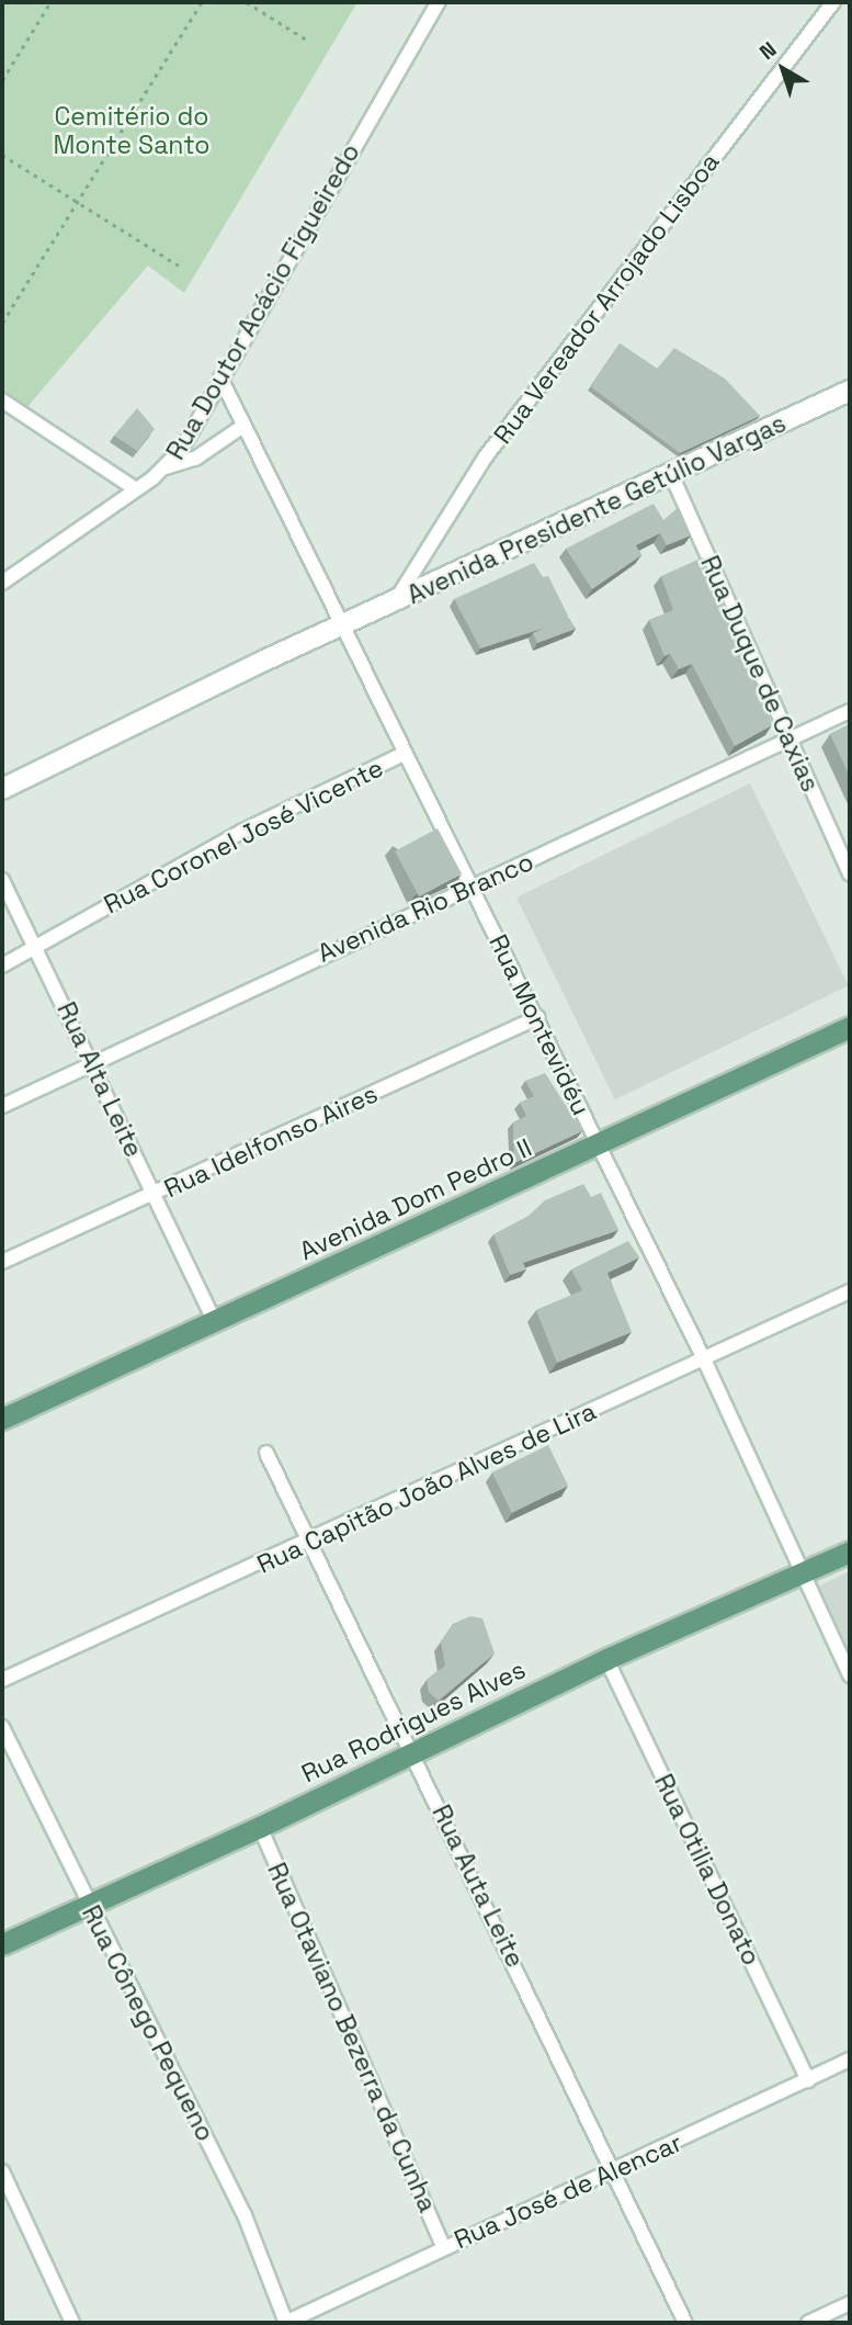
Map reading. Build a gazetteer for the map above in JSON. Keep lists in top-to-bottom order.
{
  "streets": {
    "main road": ["Avenida Presidente Getúlio Vargas", "Avenida Dom Pedro II", "Rua Rodrigues Alves"],
    "street": [
      "Rua Vereador Arrojado Lisboa",
      "Rua Doutor Acácio Figueiredo",
      "Rua Duque de Caxias",
      "Rua Coronel José Vicente",
      "Avenida Rio Branco",
      "Rua Montevidéu",
      "Rua Alta Leite",
      "Rua Idelfonso Aires",
      "Rua Capitão João Alves de Lira",
      "Rua Otilia Donato",
      "Rua Auta Leite",
      "Rua Cônego Pequeno",
      "Rua Otaviano Bezerra da Cunha",
      "Rua José de Alencar"
    ]
  },
  "crossings": [
    ["Rua Vereador Arrojado Lisboa", "Avenida Presidente Getúlio Vargas"],
    ["Rua Doutor Acácio Figueiredo", "Rua Montevidéu"],
    ["Avenida Presidente Getúlio Vargas", "Rua Duque de Caxias"],
    ["Avenida Presidente Getúlio Vargas", "Rua Montevidéu"],
    ["Rua Duque de Caxias", "Avenida Rio Branco"],
    ["Rua Coronel José Vicente", "Rua Montevidéu"],
    ["Rua Coronel José Vicente", "Rua Alta Leite"],
    ["Avenida Rio Branco", "Rua Montevidéu"],
    ["Avenida Rio Branco", "Rua Alta Leite"],
    ["Rua Montevidéu", "Rua Idelfonso Aires"],
    ["Rua Montevidéu", "Avenida Dom Pedro II"],
    ["Rua Montevidéu", "Rua Capitão João Alves de Lira"],
    ["Rua Montevidéu", "Rua Rodrigues Alves"],
    ["Rua Alta Leite", "Rua Idelfonso Aires"],
    ["Rua Alta Leite", "Avenida Dom Pedro II"],
    ["Rua Capitão João Alves de Lira", "Rua Auta Leite"],
    ["Rua Rodrigues Alves", "Rua Otilia Donato"],
    ["Rua Rodrigues Alves", "Rua Auta Leite"],
    ["Rua Rodrigues Alves", "Rua Cônego Pequeno"],
    ["Rua Rodrigues Alves", "Rua Otaviano Bezerra da Cunha"],
    ["Rua Otilia Donato", "Rua José de Alencar"],
    ["Rua Auta Leite", "Rua José de Alencar"],
    ["Rua Cônego Pequeno", "Rua José de Alencar"],
    ["Rua Otaviano Bezerra da Cunha", "Rua José de Alencar"]
  ],
  "parks": ["Cemitério do Monte Santo"],
  "north": "top left"
}
